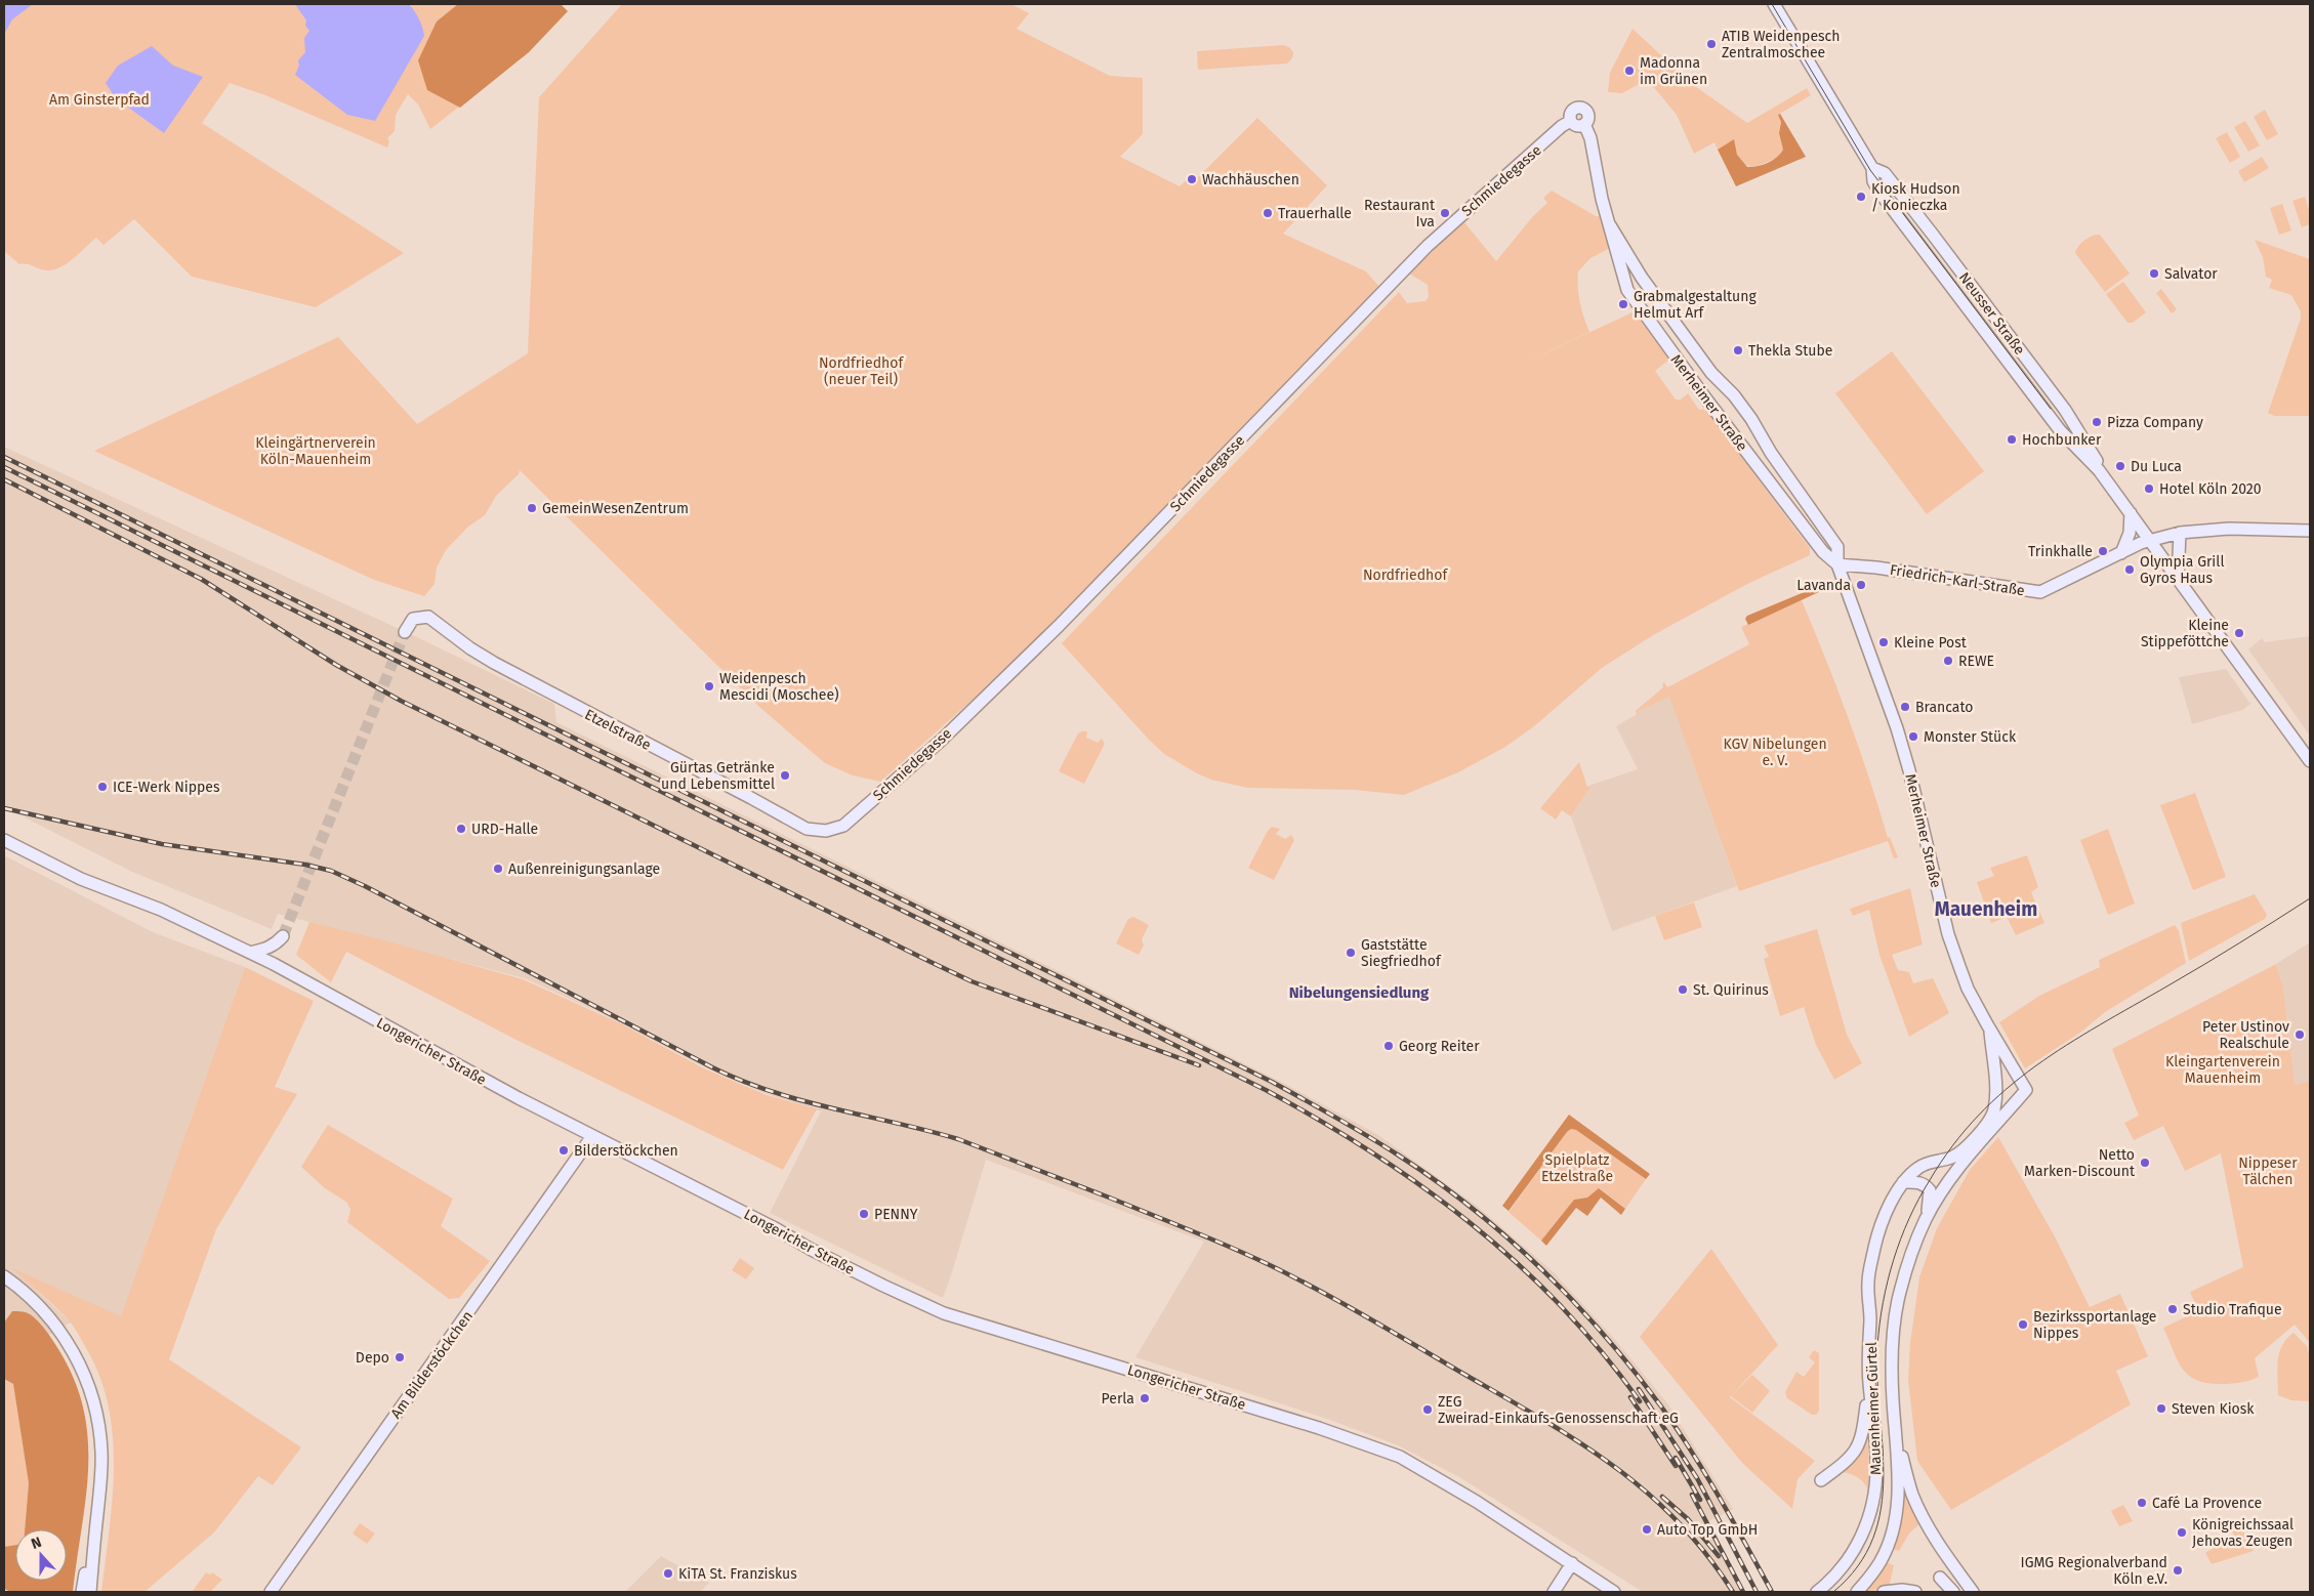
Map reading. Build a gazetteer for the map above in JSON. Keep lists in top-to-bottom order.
{
  "streets": {
    "street": [
      "Schmiedegasse",
      "Neusser Straße",
      "Merheimer Straße",
      "Friedrich-Karl-Straße",
      "Etzelstraße",
      "Longericher Straße",
      "Am Bilderstöckchen",
      "Mauenheimer Gürtel"
    ]
  },
  "crossings": [
    ["Schmiedegasse", "Merheimer Straße"],
    ["Schmiedegasse", "Etzelstraße"],
    ["Neusser Straße", "Friedrich-Karl-Straße"],
    ["Merheimer Straße", "Friedrich-Karl-Straße"],
    ["Merheimer Straße", "Mauenheimer Gürtel"],
    ["Longericher Straße", "Am Bilderstöckchen"]
  ],
  "districts": ["Mauenheim", "Nibelungensiedlung"],
  "parks": [
    "Am Ginsterpfad",
    "Nordfriedhof (neuer Teil)",
    "Kleingärtnerverein Köln-Mauenheim",
    "Nordfriedhof",
    "KGV Nibelungen e. V.",
    "Kleingartenverein Mauenheim",
    "Spielplatz Etzelstraße",
    "Nippeser Tälchen"
  ],
  "places": [
    "ATIB Weidenpesch Zentralmoschee",
    "Madonna im Grünen",
    "Wachhäuschen",
    "Kiosk Hudson / Konieczka",
    "Trauerhalle",
    "Restaurant Iva",
    "Salvator",
    "Grabmalgestaltung Helmut Arf",
    "Thekla Stube",
    "Pizza Company",
    "Hochbunker",
    "Du Luca",
    "Hotel Köln 2020",
    "GemeinWesenZentrum",
    "Trinkhalle",
    "Olympia Grill Gyros Haus",
    "Lavanda",
    "Kleine Stippeföttche",
    "Kleine Post",
    "REWE",
    "Weidenpesch Mescidi (Moschee)",
    "Brancato",
    "Monster Stück",
    "Gürtas Getränke und Lebensmittel",
    "ICE-Werk Nippes",
    "URD-Halle",
    "Außenreinigungsanlage",
    "Gaststätte Siegfriedhof",
    "St. Quirinus",
    "Peter Ustinov Realschule",
    "Georg Reiter",
    "Bilderstöckchen",
    "Netto Marken-Discount",
    "PENNY",
    "Studio Trafique",
    "Bezirkssportanlage Nippes",
    "Depo",
    "Perla",
    "Steven Kiosk",
    "ZEG Zweirad-Einkaufs-Genossenschaft eG",
    "Café La Provence",
    "Auto Top GmbH",
    "Königreichssaal Jehovas Zeugen",
    "IGMG Regionalverband Köln e.V.",
    "KiTA St. Franziskus"
  ],
  "north": "top"
}
